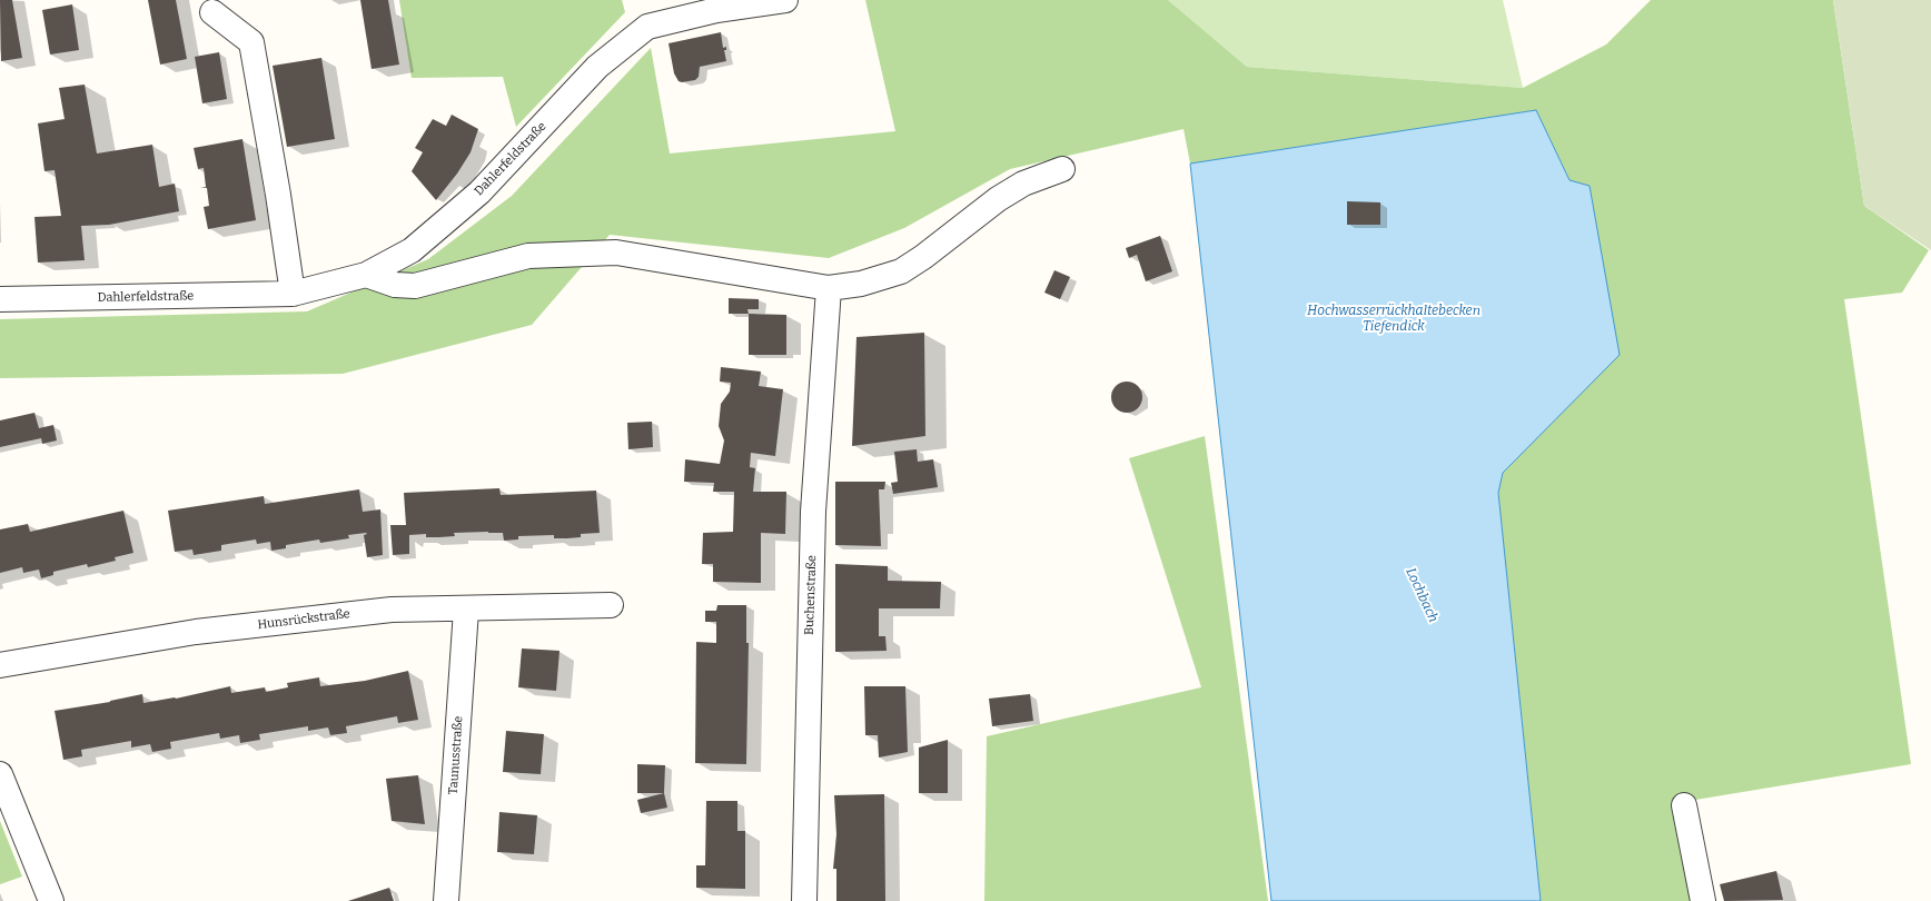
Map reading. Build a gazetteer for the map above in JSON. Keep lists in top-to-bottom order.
{
  "streets": {
    "street": [
      "Dahlerfeldstraße",
      "Buchenstraße",
      "Hunsrückstraße",
      "Taunusstraße"
    ]
  },
  "crossings": [
    ["Hunsrückstraße", "Taunusstraße"]
  ],
  "water": ["Hochwasserrückhaltebecken Tiefendick", "Lochbach"]
}
